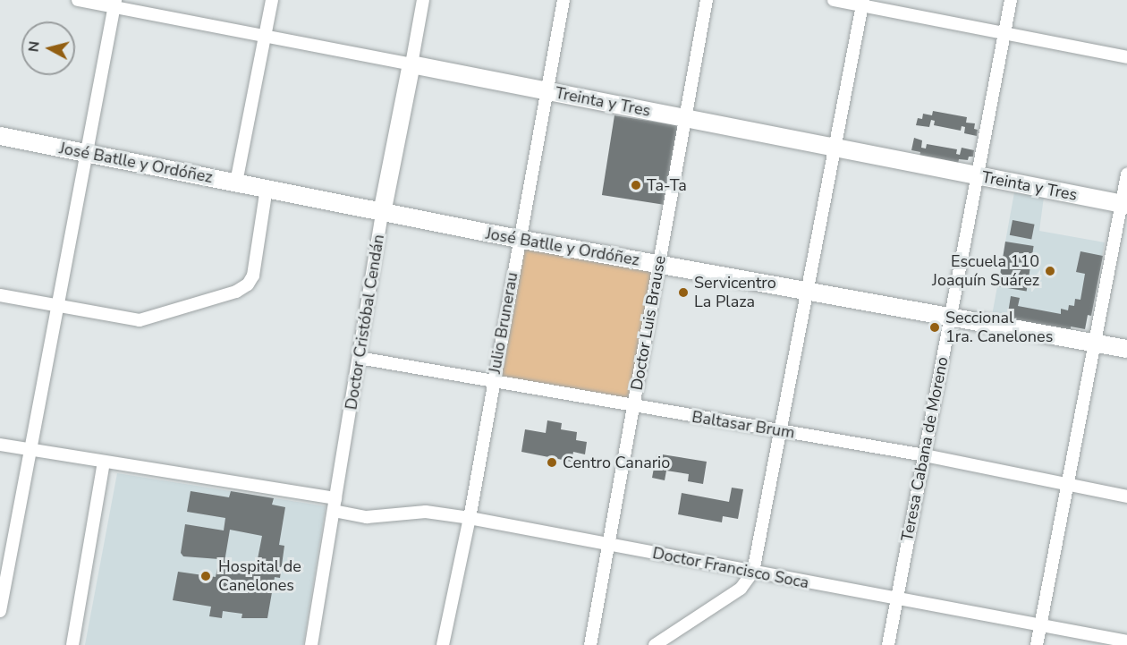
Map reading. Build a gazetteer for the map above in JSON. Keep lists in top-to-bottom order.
{
  "streets": {
    "street": [
      "Treinta y Tres",
      "José Batlle y Ordóñez",
      "Doctor Cristóbal Cendán",
      "Julio Brunerau",
      "Doctor Luis Brause",
      "Baltasar Brum",
      "Teresa Cabana de Moreno",
      "Doctor Francisco Soca"
    ]
  },
  "crossings": [
    ["Treinta y Tres", "Doctor Cristóbal Cendán"],
    ["Treinta y Tres", "Julio Brunerau"],
    ["Treinta y Tres", "Doctor Luis Brause"],
    ["Treinta y Tres", "Teresa Cabana de Moreno"],
    ["José Batlle y Ordóñez", "Doctor Cristóbal Cendán"],
    ["José Batlle y Ordóñez", "Julio Brunerau"],
    ["José Batlle y Ordóñez", "Doctor Luis Brause"],
    ["José Batlle y Ordóñez", "Teresa Cabana de Moreno"],
    ["Doctor Cristóbal Cendán", "Baltasar Brum"],
    ["Doctor Cristóbal Cendán", "Doctor Francisco Soca"],
    ["Julio Brunerau", "Baltasar Brum"],
    ["Julio Brunerau", "Doctor Francisco Soca"],
    ["Doctor Luis Brause", "Baltasar Brum"],
    ["Doctor Luis Brause", "Doctor Francisco Soca"],
    ["Baltasar Brum", "Teresa Cabana de Moreno"],
    ["Teresa Cabana de Moreno", "Doctor Francisco Soca"]
  ],
  "places": [
    "Ta-Ta",
    "Escuela 110 Joaquín Suárez",
    "Servicentro La Plaza",
    "Seccional 1ra. Canelones",
    "Centro Canario",
    "Hospital de Canelones"
  ],
  "north": "left"
}
